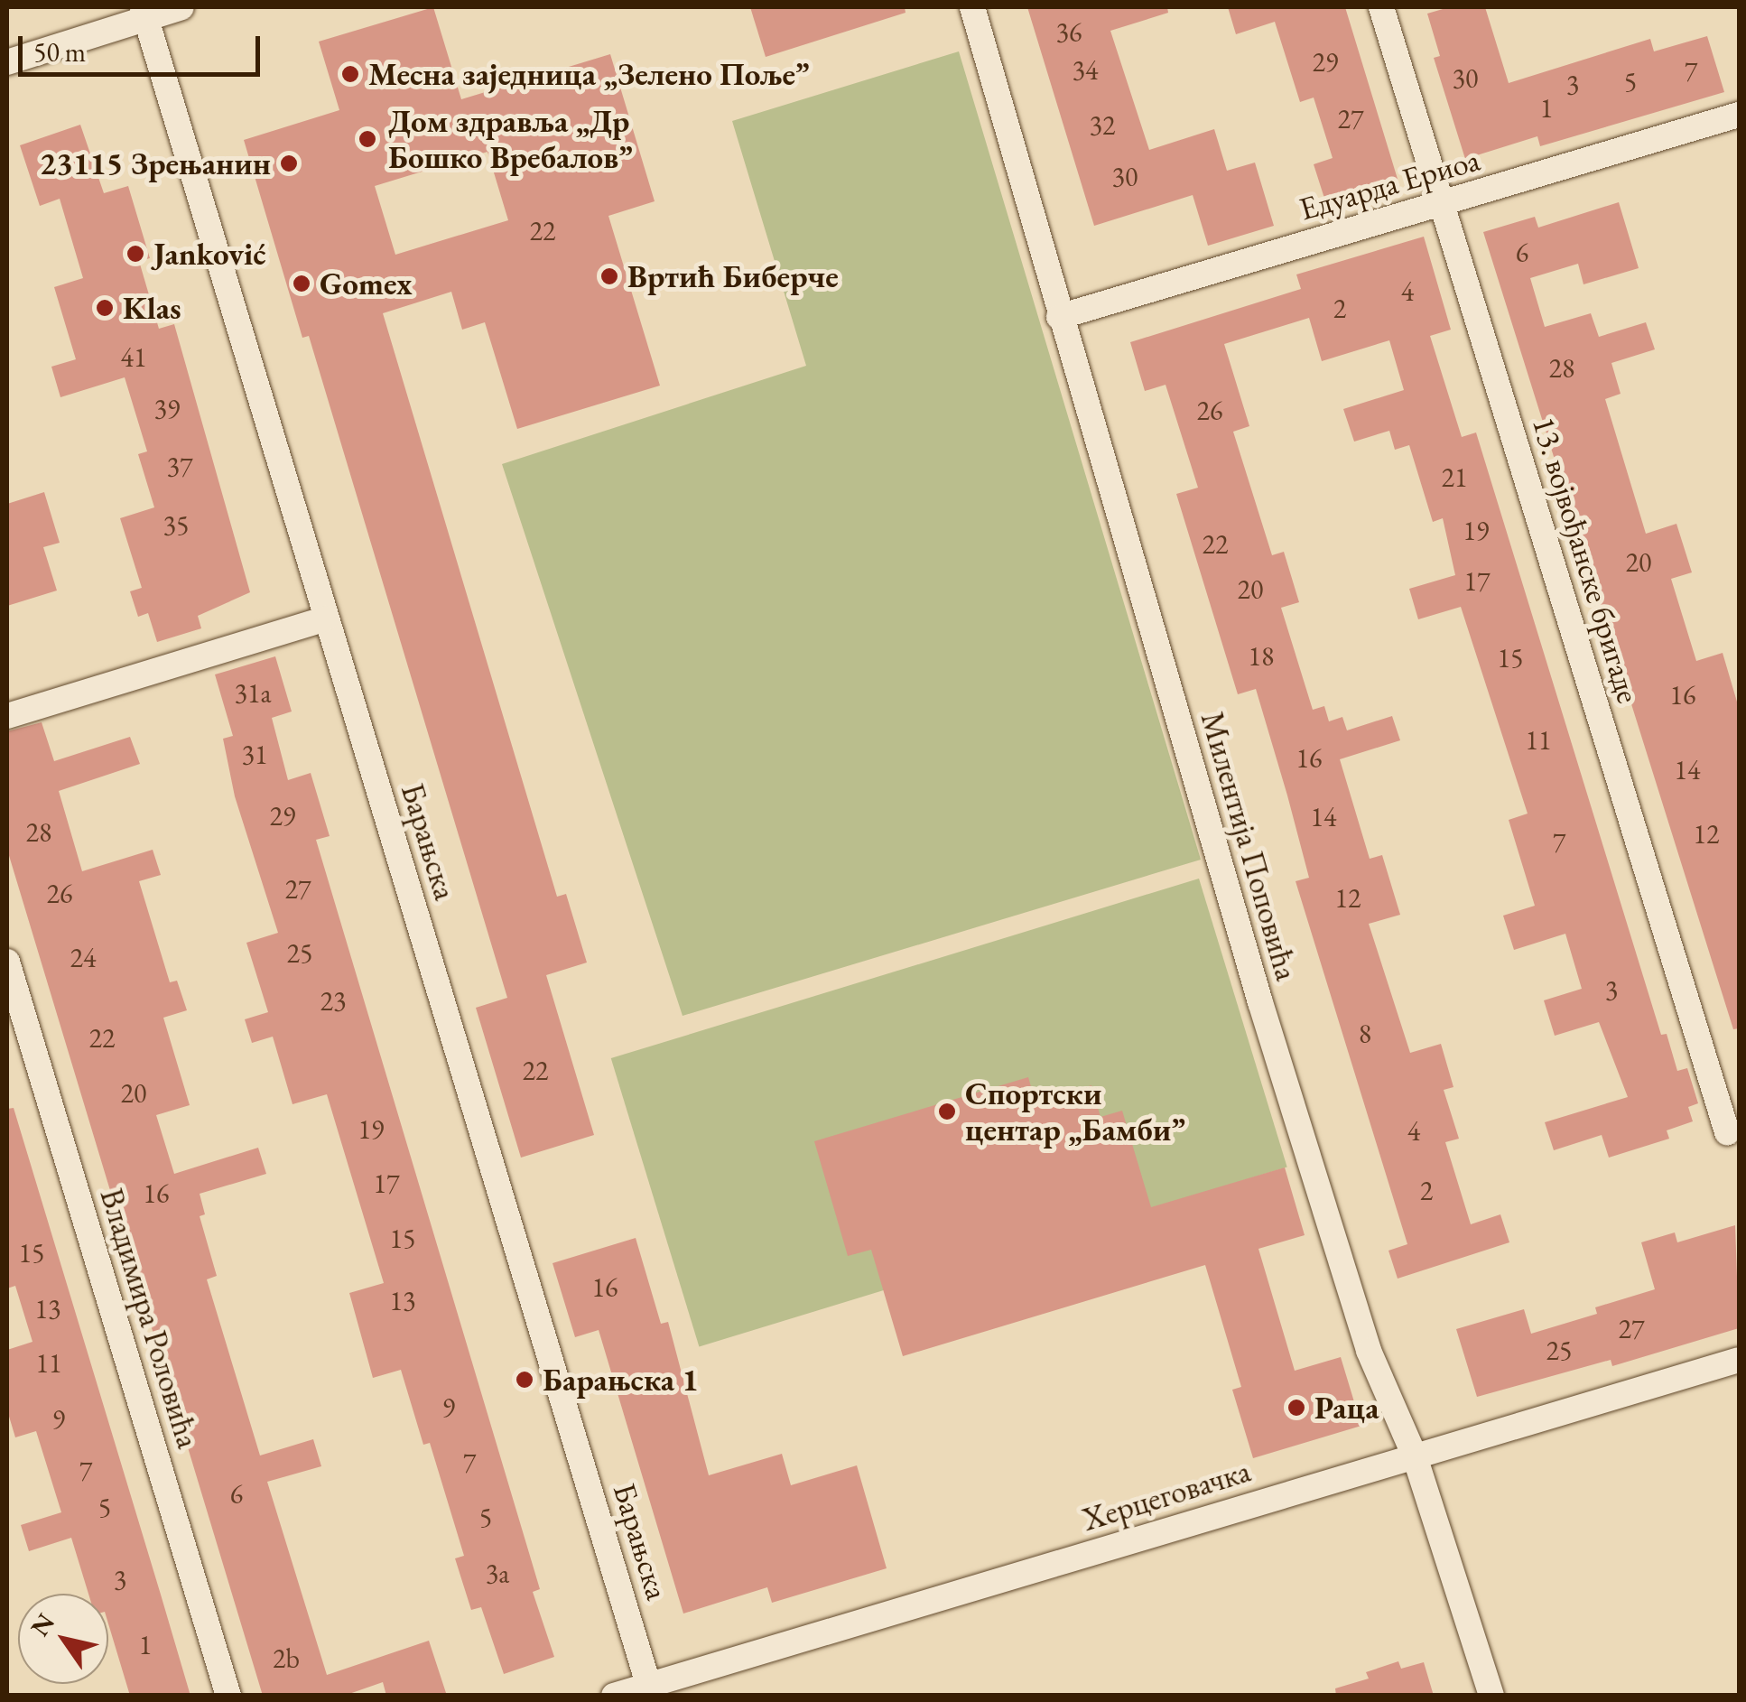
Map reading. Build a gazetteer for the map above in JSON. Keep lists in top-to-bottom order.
{
  "streets": {
    "street": [
      "Едуарда Ериоа",
      "13. војвођанске бригаде",
      "Барањска",
      "Милентија Поповића",
      "Владимира Роловића",
      "Херцеговачка"
    ]
  },
  "crossings": [
    ["Едуарда Ериоа", "13. војвођанске бригаде"],
    ["Едуарда Ериоа", "Милентија Поповића"],
    ["Барањска", "Херцеговачка"],
    ["Милентија Поповића", "Херцеговачка"]
  ],
  "places": [
    "Месна заједница „Зелено Поље”",
    "Дом здравља „Др Бошко Вребалов”",
    "23115 Зрењанин",
    "Janković",
    "Вртић Биберче",
    "Gomex",
    "Klas",
    "Спортски центар „Бамби”",
    "Барањска 1",
    "Раца"
  ],
  "house_numbers": [
    "36",
    "29",
    "34",
    "7",
    "30",
    "5",
    "3",
    "1",
    "27",
    "32",
    "30",
    "22",
    "6",
    "4",
    "2",
    "41",
    "28",
    "39",
    "26",
    "37",
    "21",
    "35",
    "19",
    "22",
    "20",
    "17",
    "20",
    "18",
    "15",
    "31a",
    "16",
    "11",
    "31",
    "16",
    "14",
    "29",
    "14",
    "28",
    "12",
    "7",
    "27",
    "26",
    "12",
    "25",
    "24",
    "3",
    "23",
    "8",
    "22",
    "22",
    "20",
    "19",
    "4",
    "17",
    "2",
    "16",
    "15",
    "15",
    "16",
    "13",
    "13",
    "27",
    "25",
    "11",
    "9",
    "9",
    "7",
    "7",
    "6",
    "5",
    "5",
    "3a",
    "3",
    "1",
    "2b"
  ],
  "scale_bar": "50 m",
  "north": "top left"
}
